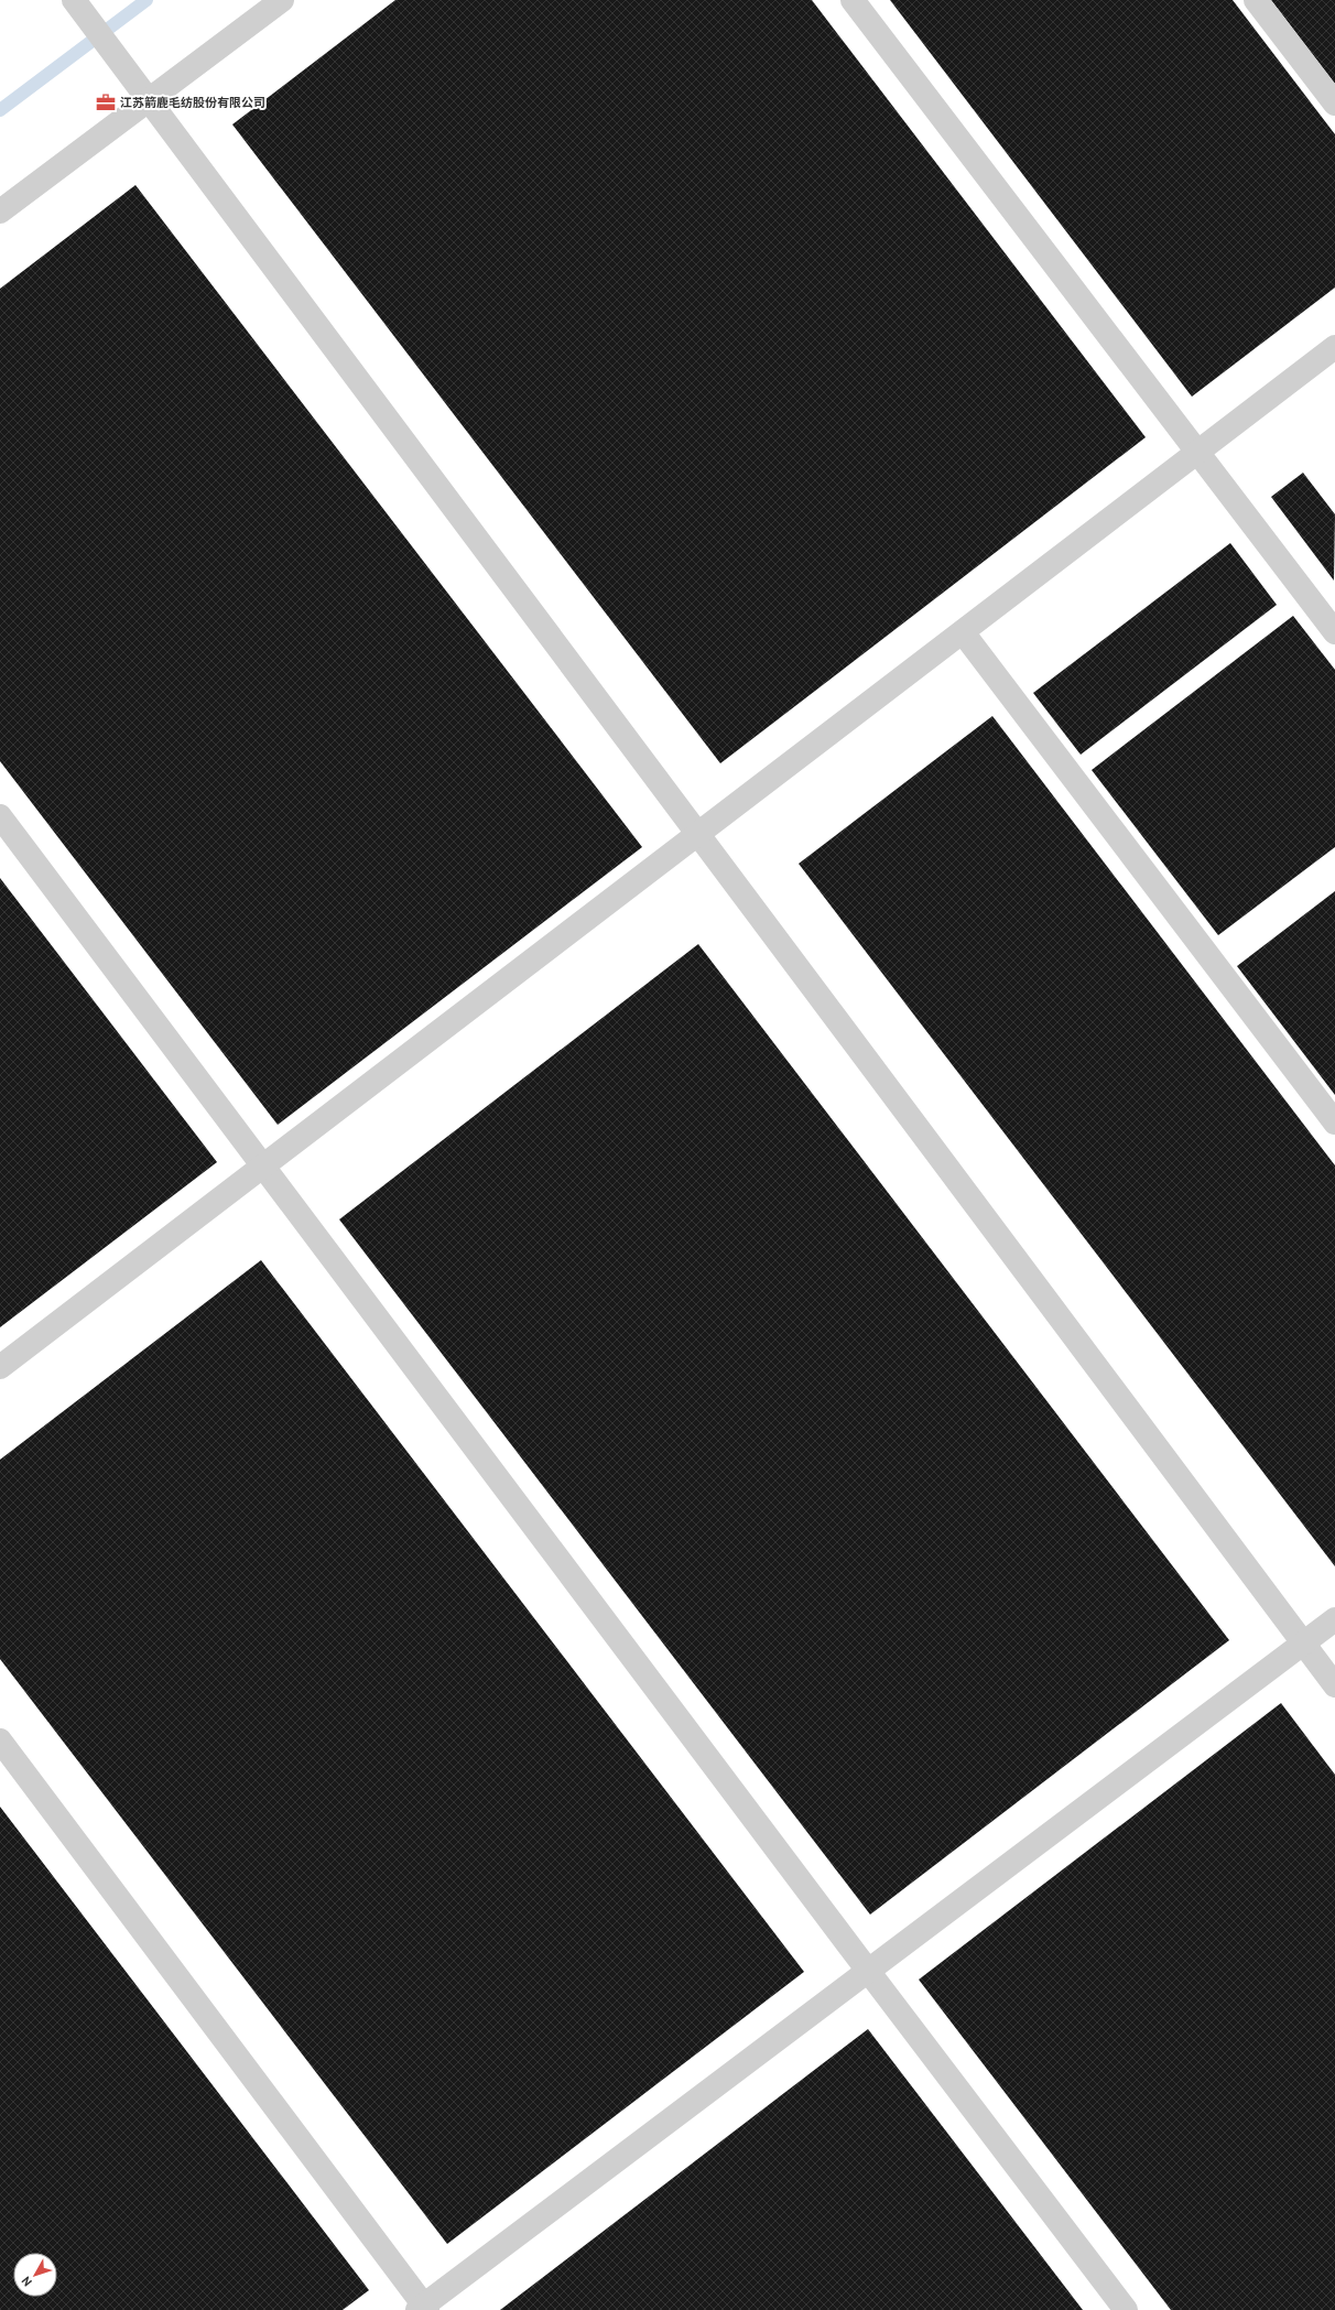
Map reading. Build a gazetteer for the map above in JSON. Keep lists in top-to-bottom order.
{
  "places": {
    "office": ["江苏箭鹿毛纺股份有限公司"]
  },
  "north": "bottom left"
}
